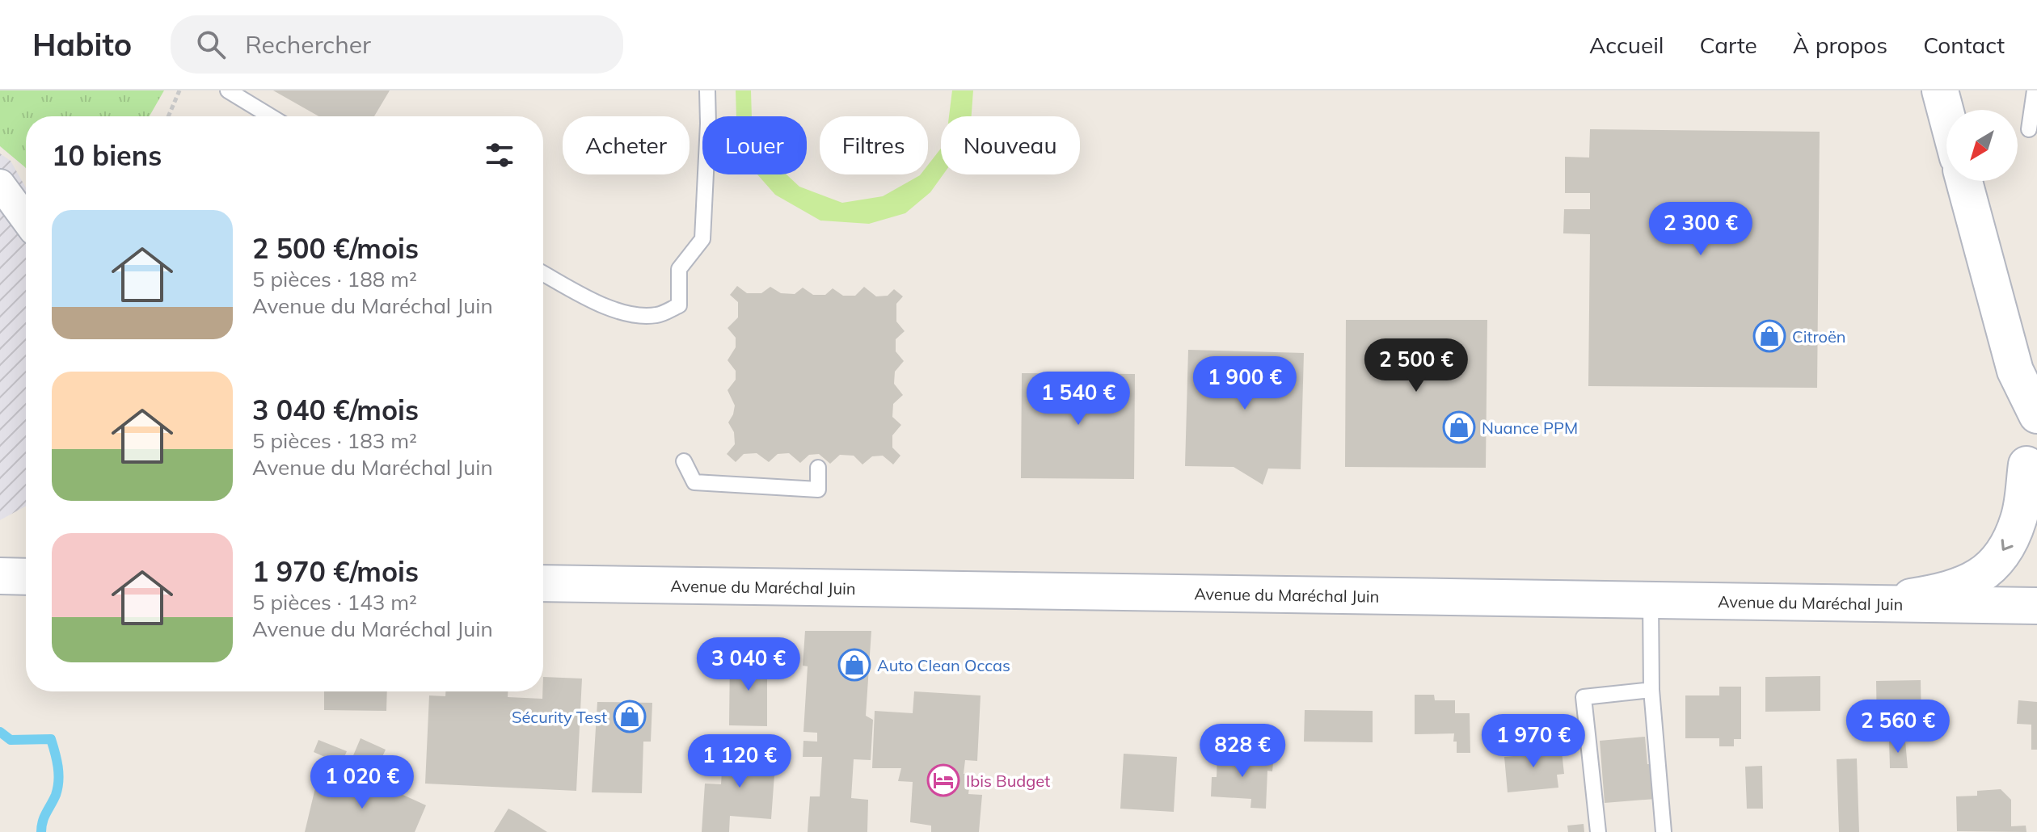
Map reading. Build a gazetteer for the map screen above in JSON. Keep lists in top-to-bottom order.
{
  "streets": {
    "main road": ["Avenue du Maréchal Juin"]
  },
  "places": {
    "shop": [
      "Citroën",
      "Nuance PPM",
      "Auto Clean Occas",
      "Sécurity Test"
    ],
    "hotel": ["Ibis Budget"]
  },
  "north": "bottom left",
  "page": {
    "header": "Habito",
    "search": "Rechercher",
    "nav": [
      "Accueil",
      "Carte",
      "À propos",
      "Contact"
    ],
    "chip": [
      "Acheter",
      "Louer",
      "Filtres",
      "Nouveau"
    ],
    "heading": "10 biens",
    "list": [
      {
        "name": "2 500 €/mois",
        "note": "5 pièces · 188 m² · Avenue du Maréchal Juin"
      },
      {
        "name": "3 040 €/mois",
        "note": "5 pièces · 183 m² · Avenue du Maréchal Juin"
      },
      {
        "name": "1 970 €/mois",
        "note": "5 pièces · 143 m² · Avenue du Maréchal Juin"
      }
    ],
    "price": [
      "2 300 €",
      "2 500 €",
      "1 900 €",
      "1 540 €",
      "3 040 €",
      "2 560 €",
      "1 970 €",
      "828 €",
      "1 120 €",
      "1 020 €"
    ]
  }
}
